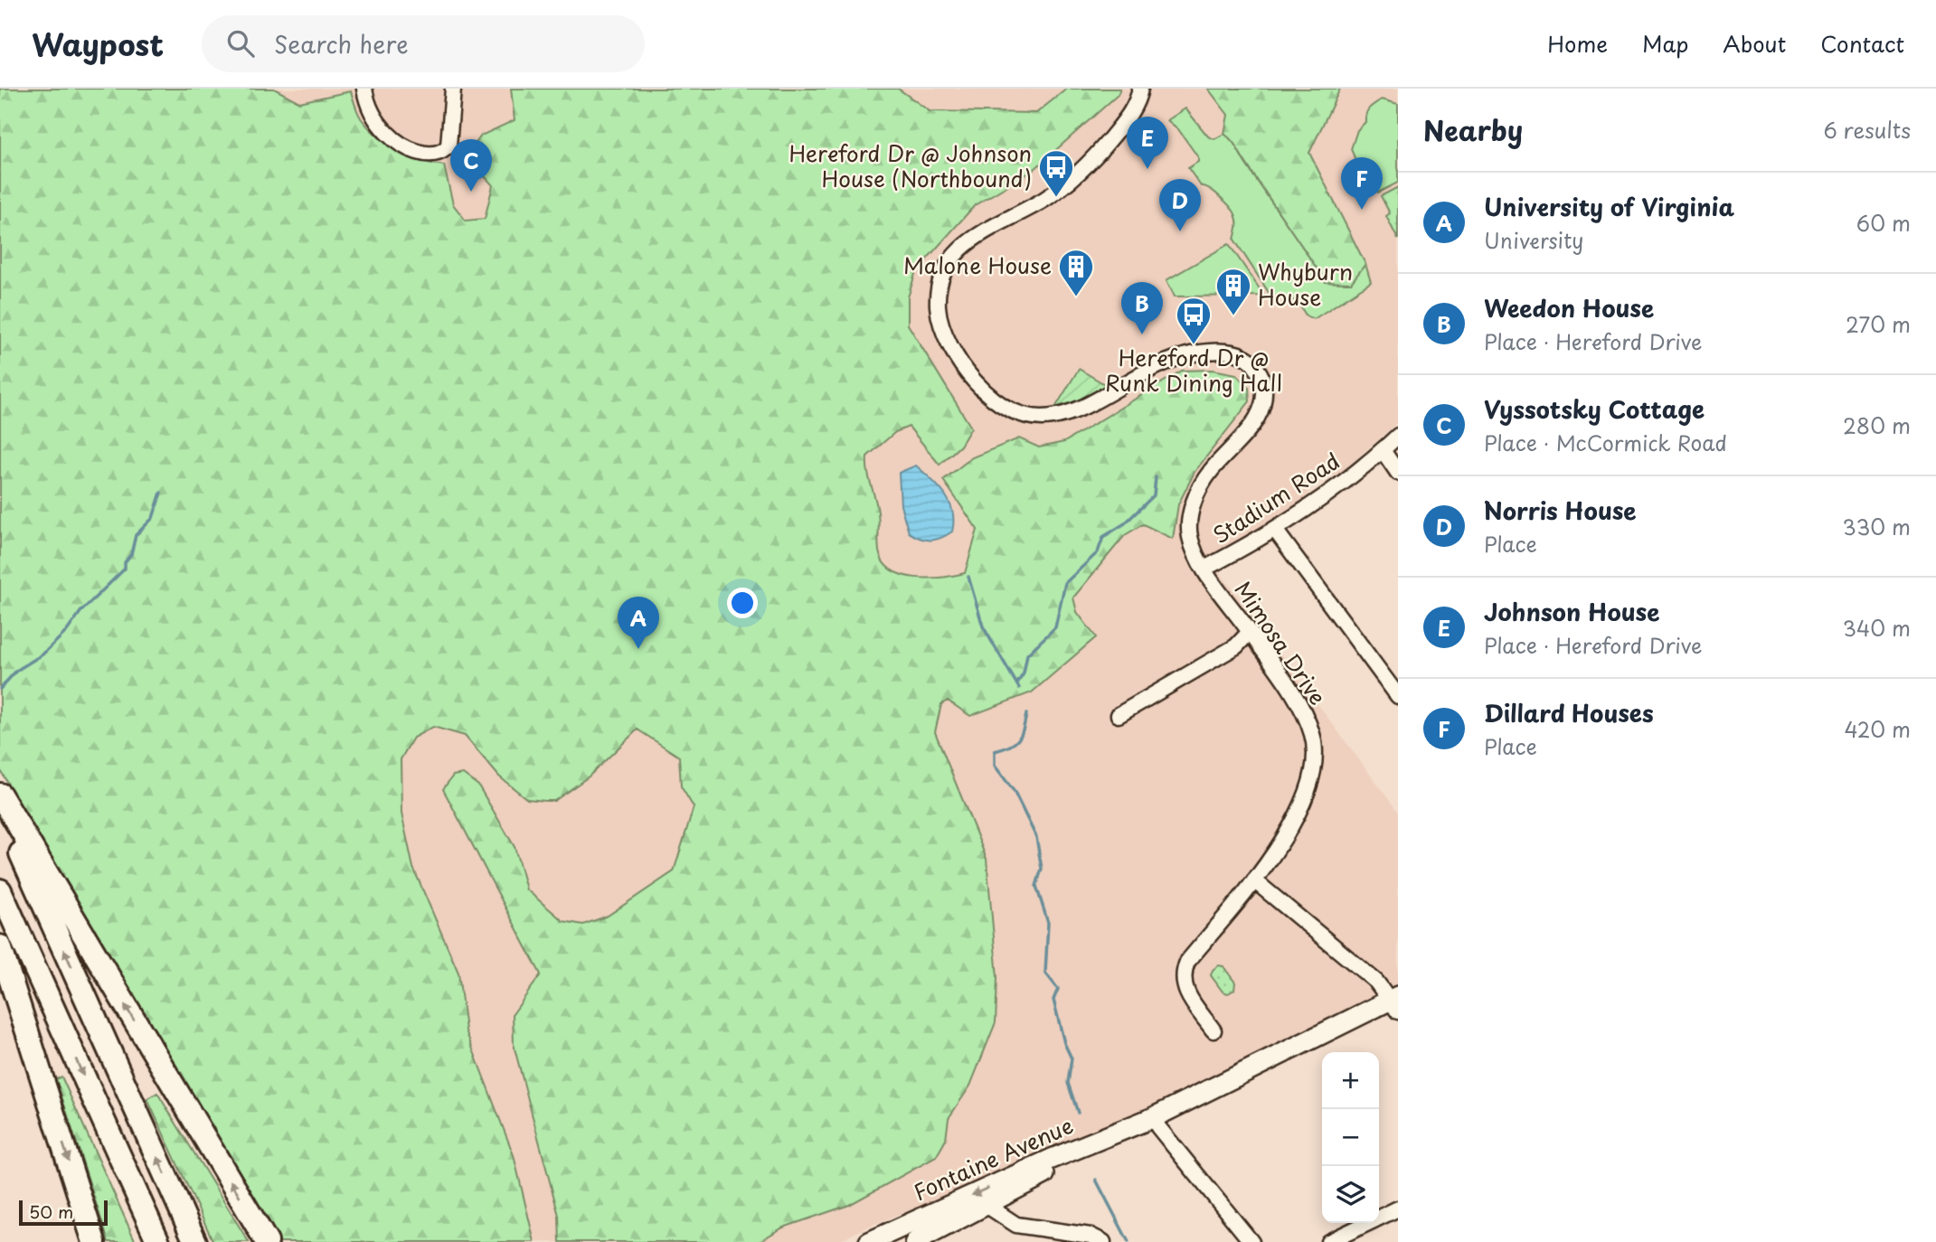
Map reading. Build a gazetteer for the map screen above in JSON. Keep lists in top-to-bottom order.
{
  "streets": {
    "main road": ["Fontaine Avenue"],
    "street": ["Stadium Road", "Mimosa Drive"]
  },
  "crossings": [
    ["Stadium Road", "Mimosa Drive"]
  ],
  "places": {
    "bus stop": ["Hereford Dr @ Johnson House (Northbound)", "Hereford Dr @ Runk Dining Hall"],
    "building": ["Malone House", "Whyburn House"]
  },
  "scale_bar": "50 m",
  "page": {
    "header": "Waypost",
    "search": "Search here",
    "nav": [
      "Home",
      "Map",
      "About",
      "Contact"
    ],
    "heading": ["Nearby", "6 results"],
    "pins": [
      "E",
      "C",
      "F",
      "D",
      "B",
      "A"
    ],
    "list": [
      {
        "mark": "A",
        "name": "University of Virginia",
        "note": "University",
        "value": "60 m"
      },
      {
        "mark": "B",
        "name": "Weedon House",
        "note": "Place · Hereford Drive",
        "value": "270 m"
      },
      {
        "mark": "C",
        "name": "Vyssotsky Cottage",
        "note": "Place · McCormick Road",
        "value": "280 m"
      },
      {
        "mark": "D",
        "name": "Norris House",
        "note": "Place",
        "value": "330 m"
      },
      {
        "mark": "E",
        "name": "Johnson House",
        "note": "Place · Hereford Drive",
        "value": "340 m"
      },
      {
        "mark": "F",
        "name": "Dillard Houses",
        "note": "Place",
        "value": "420 m"
      }
    ],
    "map_buttons": ["+", "−"],
    "scale": "50 m"
  }
}
